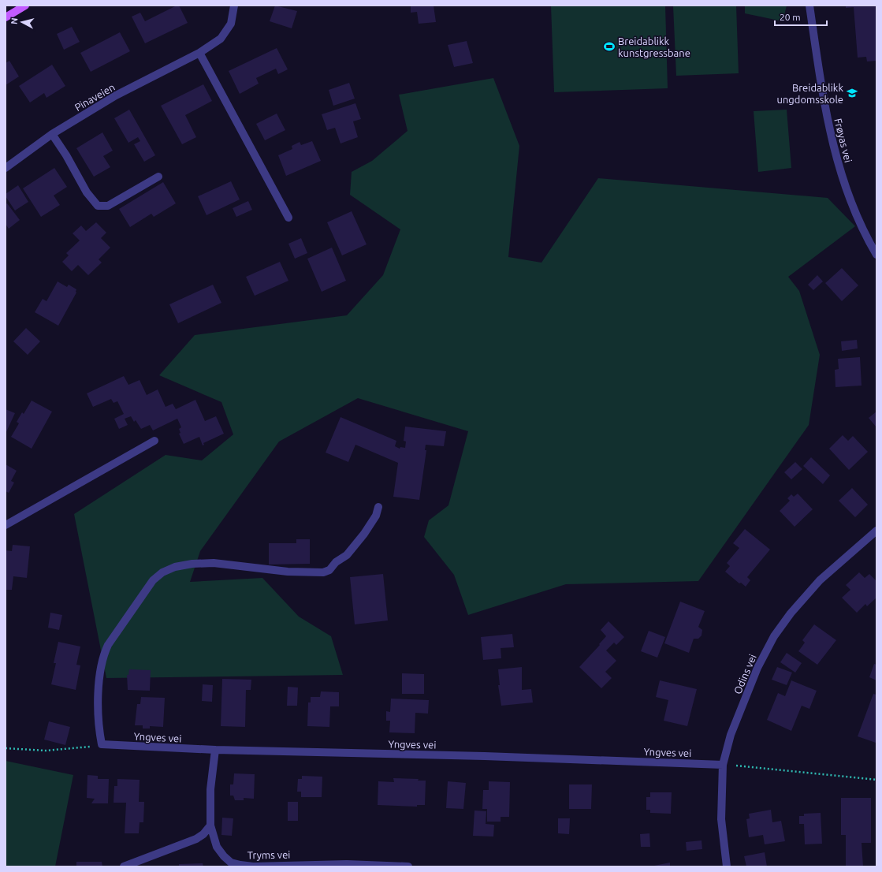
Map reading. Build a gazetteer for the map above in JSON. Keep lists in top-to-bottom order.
{
  "streets": {
    "street": [
      "Pinaveien",
      "Frøyas vei",
      "Odins vei",
      "Yngves vei",
      "Tryms vei"
    ]
  },
  "crossings": [
    ["Odins vei", "Yngves vei"],
    ["Yngves vei", "Tryms vei"]
  ],
  "places": {
    "sports": ["Breidablikk kunstgressbane"],
    "school or university": ["Breidablikk ungdomsskole"]
  },
  "scale_bar": "20 m",
  "north": "left"
}
